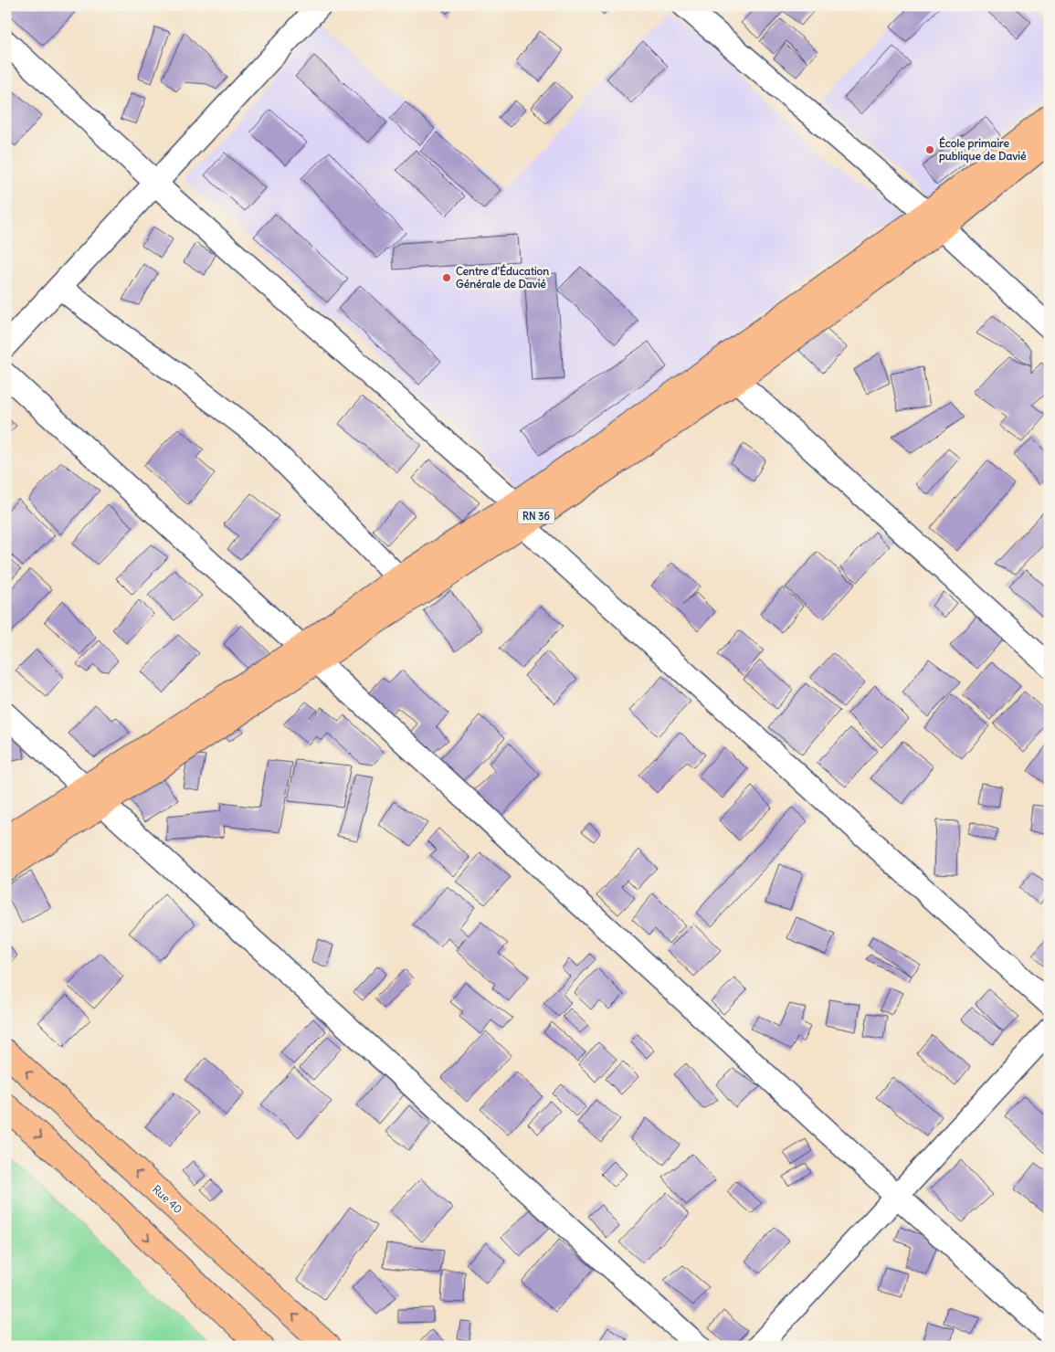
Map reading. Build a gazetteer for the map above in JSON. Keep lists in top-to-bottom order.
{
  "streets": {
    "main road": ["RN 36", "Rue 40"]
  },
  "places": ["École primaire publique de Davié", "Centre d'Éducation Générale de Davié"]
}
